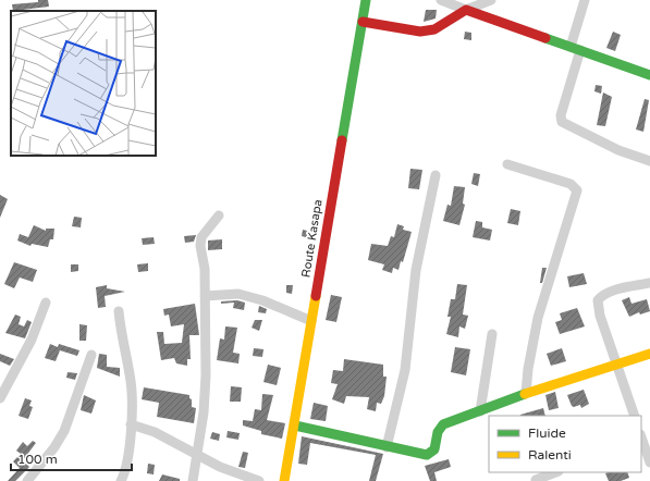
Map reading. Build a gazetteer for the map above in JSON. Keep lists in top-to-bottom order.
{
  "streets": {
    "street": ["Route Kasapa"]
  },
  "legend": ["Fluide", "Ralenti"],
  "scale_bar": "100 m"
}
